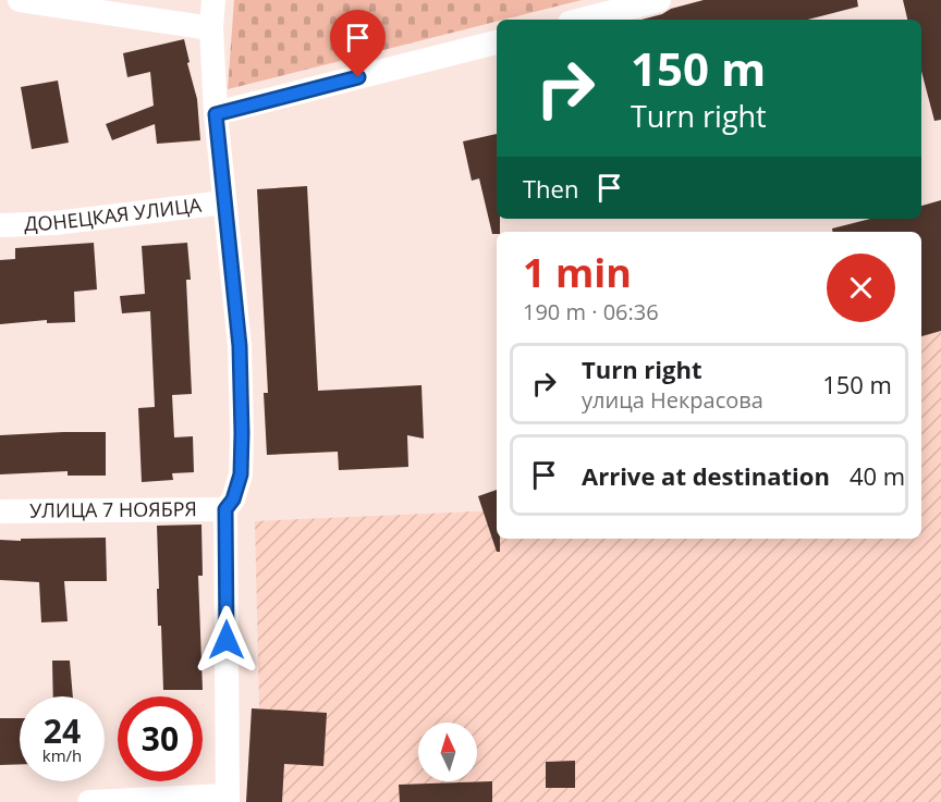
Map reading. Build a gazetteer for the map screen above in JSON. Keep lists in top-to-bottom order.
{
  "streets": {
    "street": ["ДОНЕЦКАЯ УЛИЦА", "УЛИЦА 7 НОЯБРЯ"]
  },
  "north": "top",
  "page": {
    "turn": ["150 m", "Turn right"],
    "then": "Then",
    "heading": ["1 min", "190 m · 06:36"],
    "list": [
      {
        "name": "Turn right",
        "note": "улица Некрасова",
        "value": "150 m"
      },
      {
        "name": "Arrive at destination",
        "value": "40 m"
      }
    ],
    "speed": "24 km/h",
    "limit": "30"
  }
}
